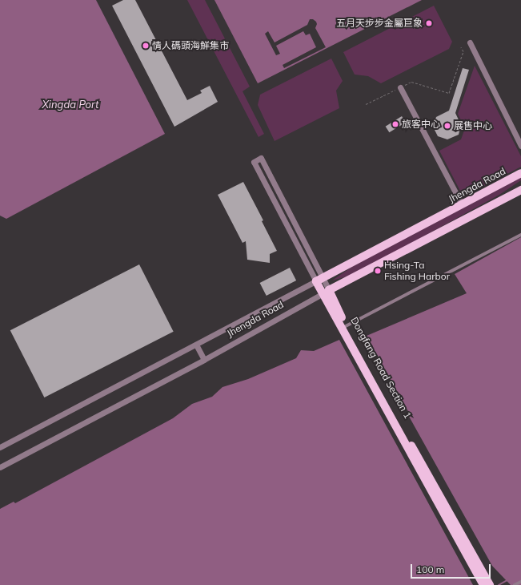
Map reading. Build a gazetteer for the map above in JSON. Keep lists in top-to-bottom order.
{
  "streets": {
    "main road": ["Jhengda Road", "Dongfang Road Section 1"]
  },
  "crossings": [
    ["Jhengda Road", "Dongfang Road Section 1"]
  ],
  "water": ["Xingda Port"],
  "places": [
    "五月天步步金屬巨象",
    "情人碼頭海鮮集市",
    "旅客中心",
    "展售中心",
    "Hsing-Ta Fishing Harbor"
  ],
  "scale_bar": "100 m"
}
